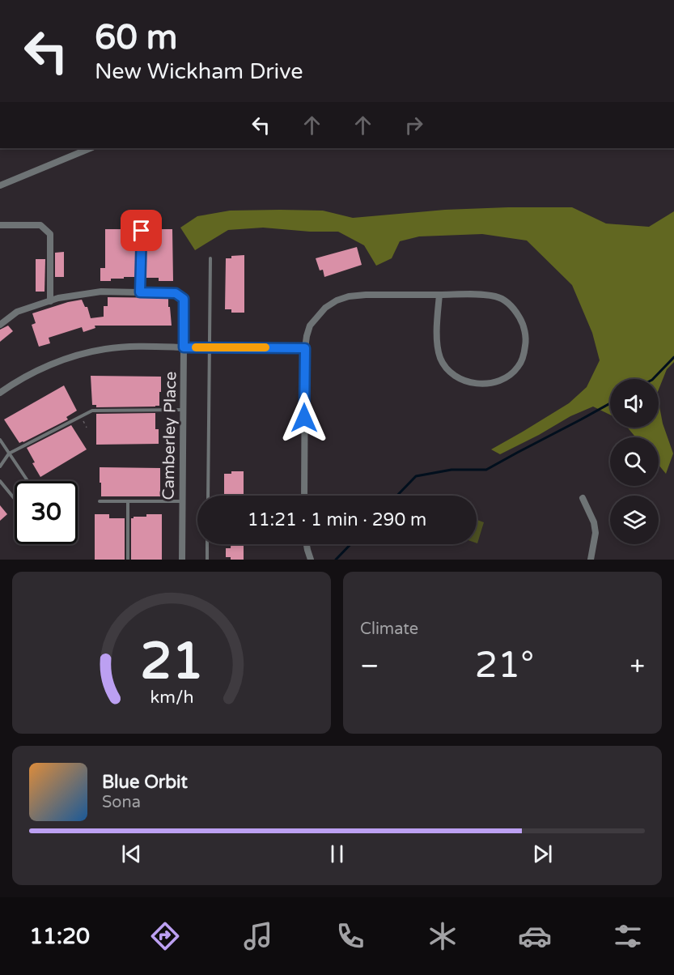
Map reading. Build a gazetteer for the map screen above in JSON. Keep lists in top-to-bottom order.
{
  "streets": {
    "street": ["Camberley Place"]
  },
  "page": {
    "turn": ["60 m", "New Wickham Drive"],
    "limit": "30",
    "trip": "11:21 · 1 min · 290 m",
    "tile": "Climate",
    "heat": ["−", "21°", "+"],
    "song": ["Blue Orbit", "Sona"],
    "tabs": "11:20",
    "gauge": ["21", "km/h"]
  }
}
